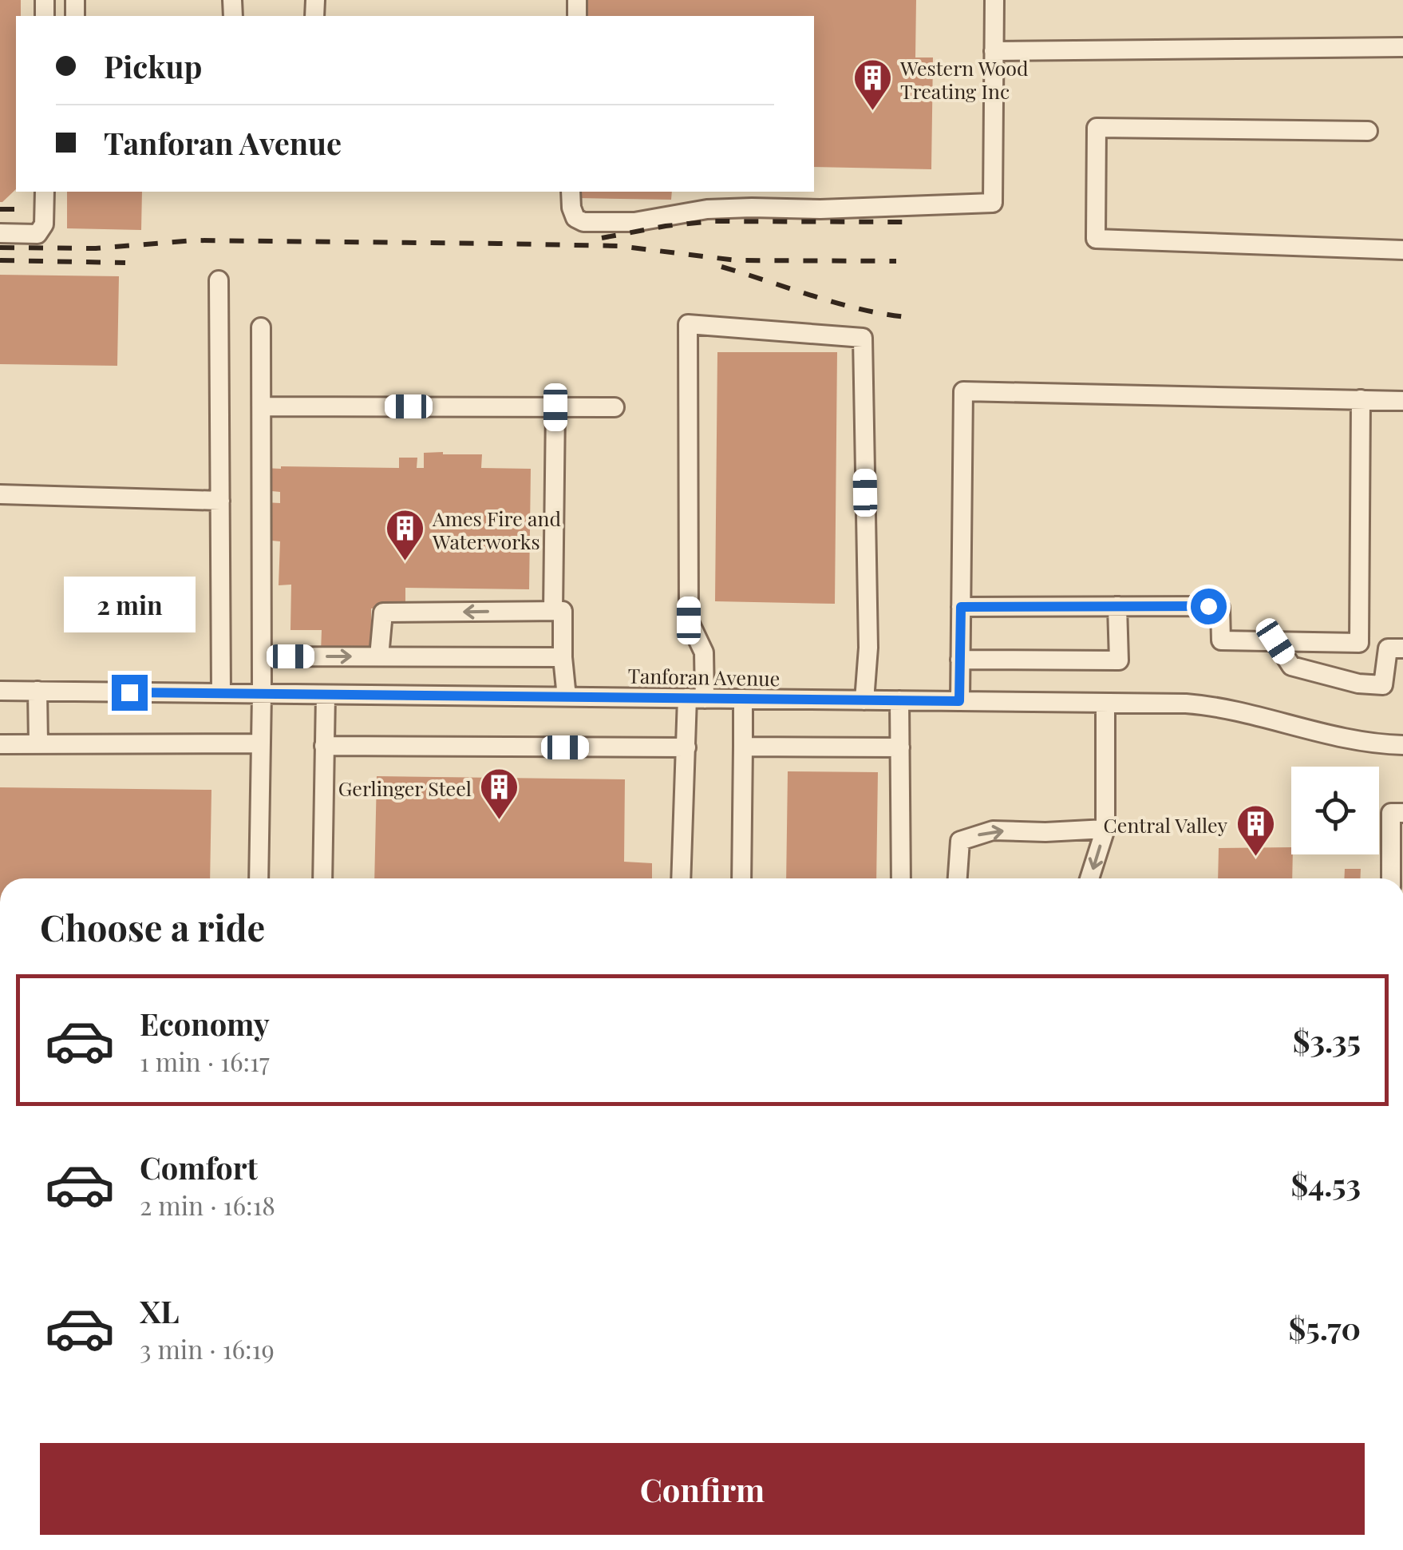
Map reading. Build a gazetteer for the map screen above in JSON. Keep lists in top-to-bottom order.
{
  "streets": {
    "street": ["Tanforan Avenue"]
  },
  "places": {
    "building": [
      "Western Wood Treating Inc",
      "Ames Fire and Waterworks",
      "Gerlinger Steel",
      "Central Valley"
    ]
  },
  "page": {
    "banner": ["Pickup", "Tanforan Avenue"],
    "bubble": "2 min",
    "heading": "Choose a ride",
    "list": [
      {
        "name": "Economy",
        "note": "1 min · 16:17",
        "value": "$3.35"
      },
      {
        "name": "Comfort",
        "note": "2 min · 16:18",
        "value": "$4.53"
      },
      {
        "name": "XL",
        "note": "3 min · 16:19",
        "value": "$5.70"
      }
    ],
    "buttons": "Confirm"
  }
}
